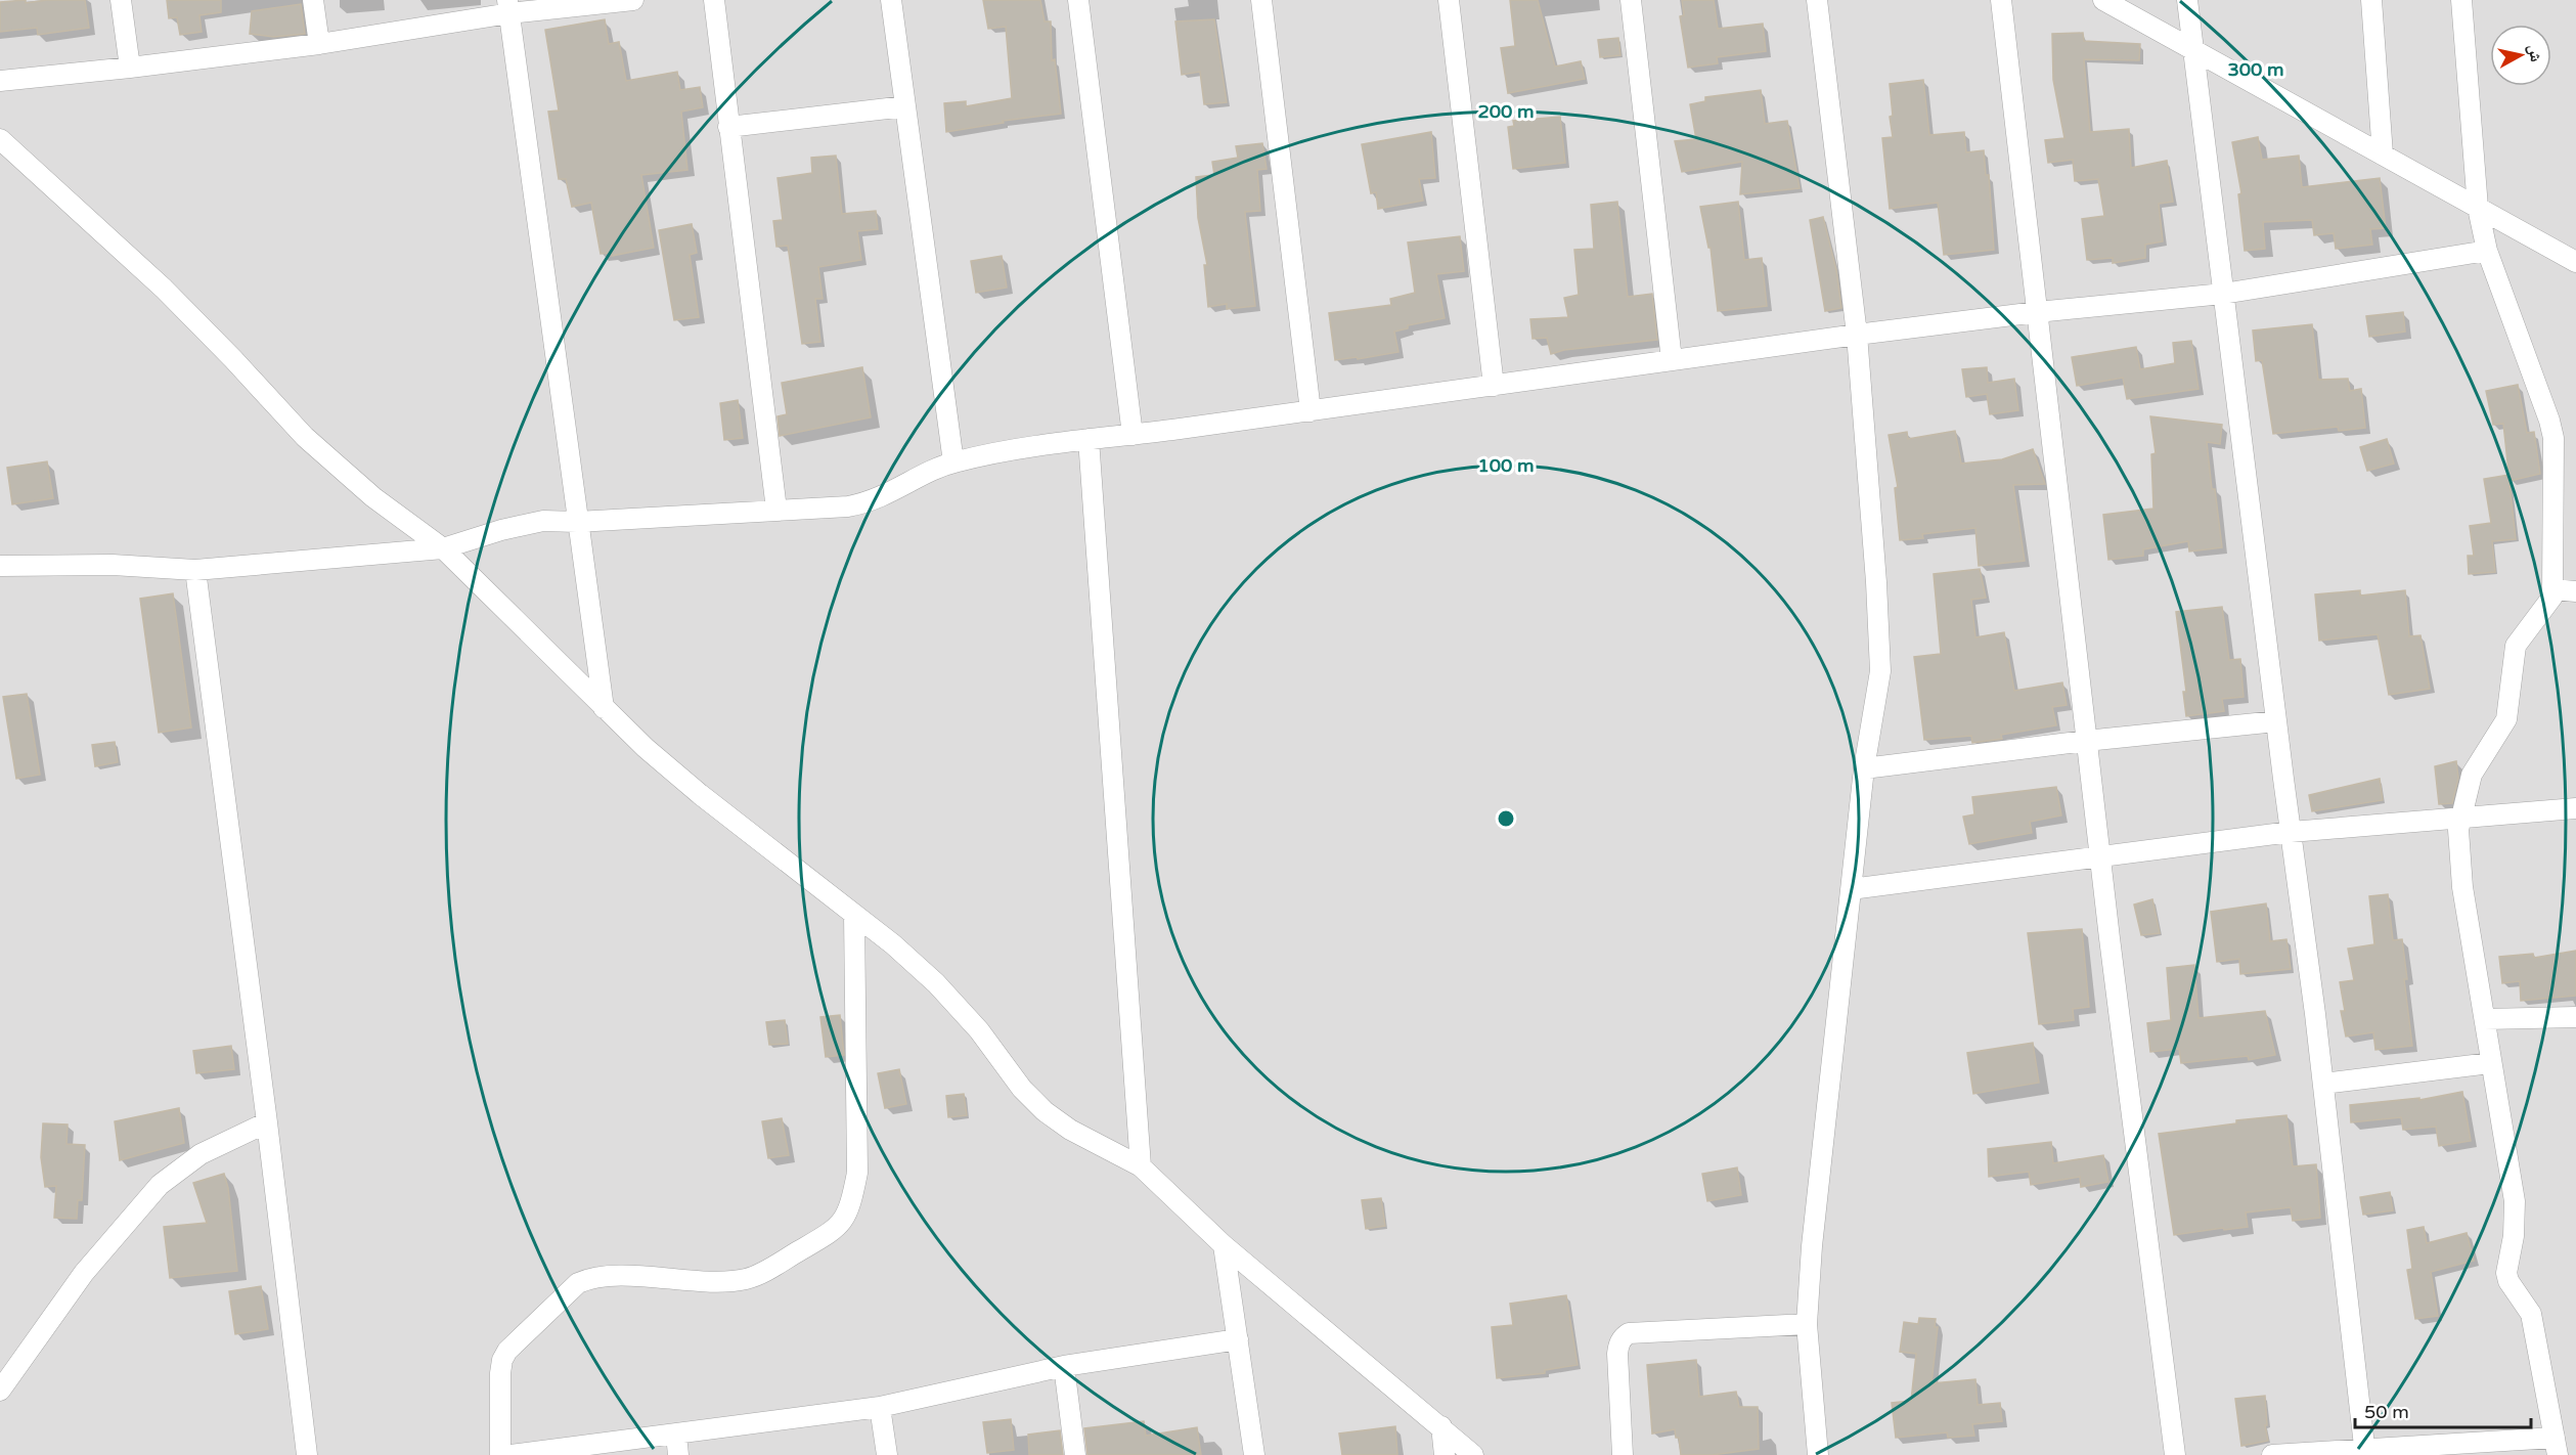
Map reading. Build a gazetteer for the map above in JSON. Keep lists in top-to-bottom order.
{
  "scale_bar": "50 m",
  "north": "right",
  "rings": ["300 m", "200 m", "100 m"]
}
